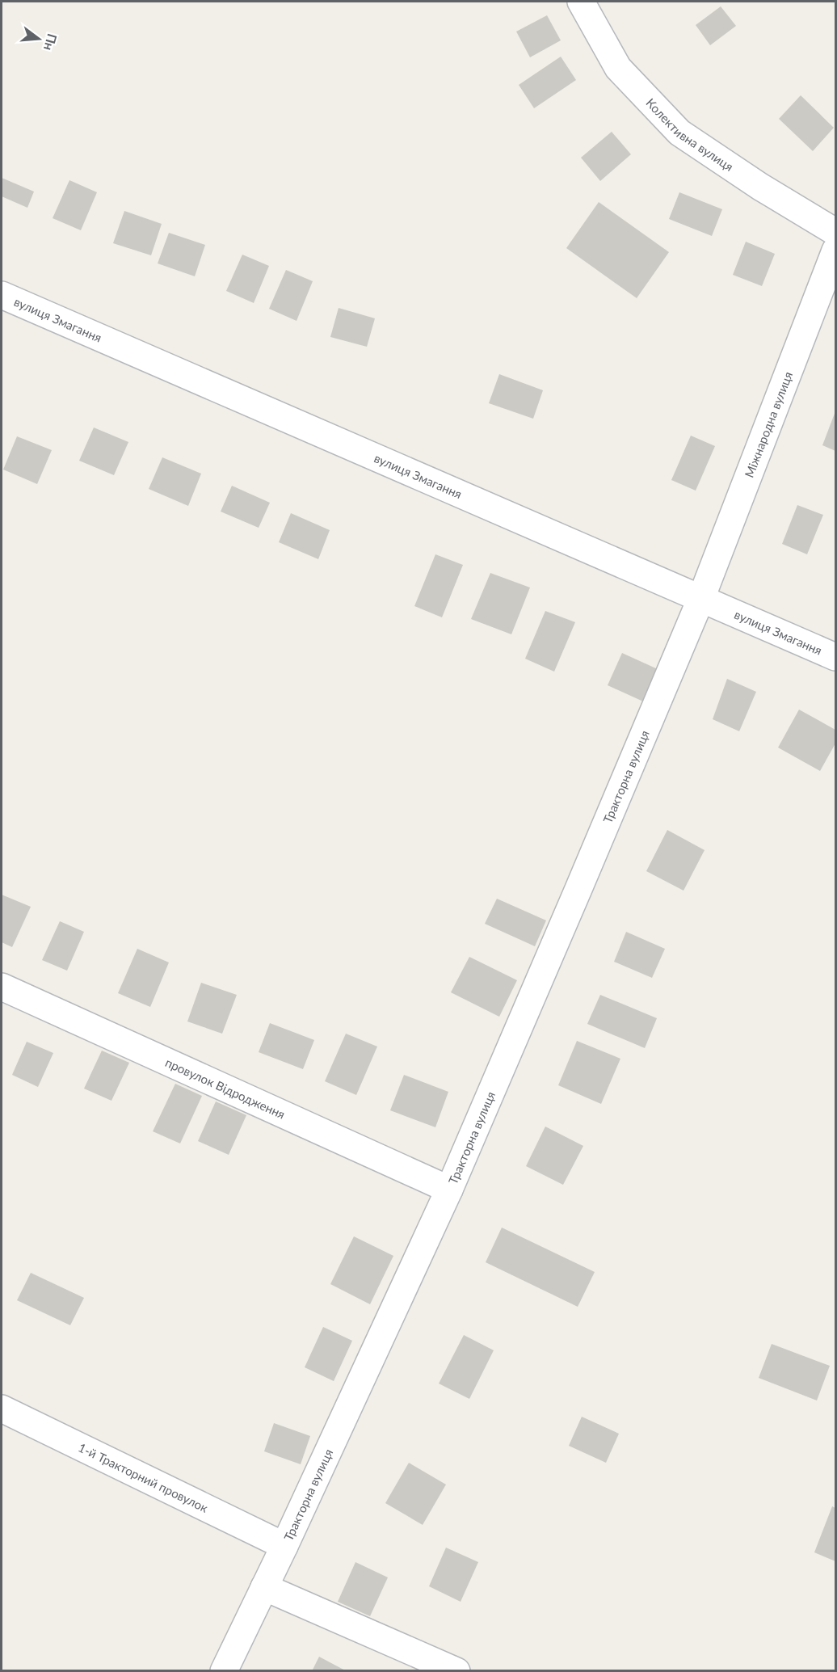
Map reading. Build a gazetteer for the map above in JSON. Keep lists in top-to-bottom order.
{
  "streets": {
    "street": [
      "Колективна вулиця",
      "вулиця Змагання",
      "Міжнародна вулиця",
      "Тракторна вулиця",
      "провулок Відродження",
      "1-й Тракторний провулок"
    ]
  },
  "crossings": [
    ["вулиця Змагання", "Міжнародна вулиця"],
    ["вулиця Змагання", "Тракторна вулиця"],
    ["Міжнародна вулиця", "Тракторна вулиця"],
    ["Тракторна вулиця", "провулок Відродження"],
    ["Тракторна вулиця", "1-й Тракторний провулок"]
  ],
  "north": "right"
}
